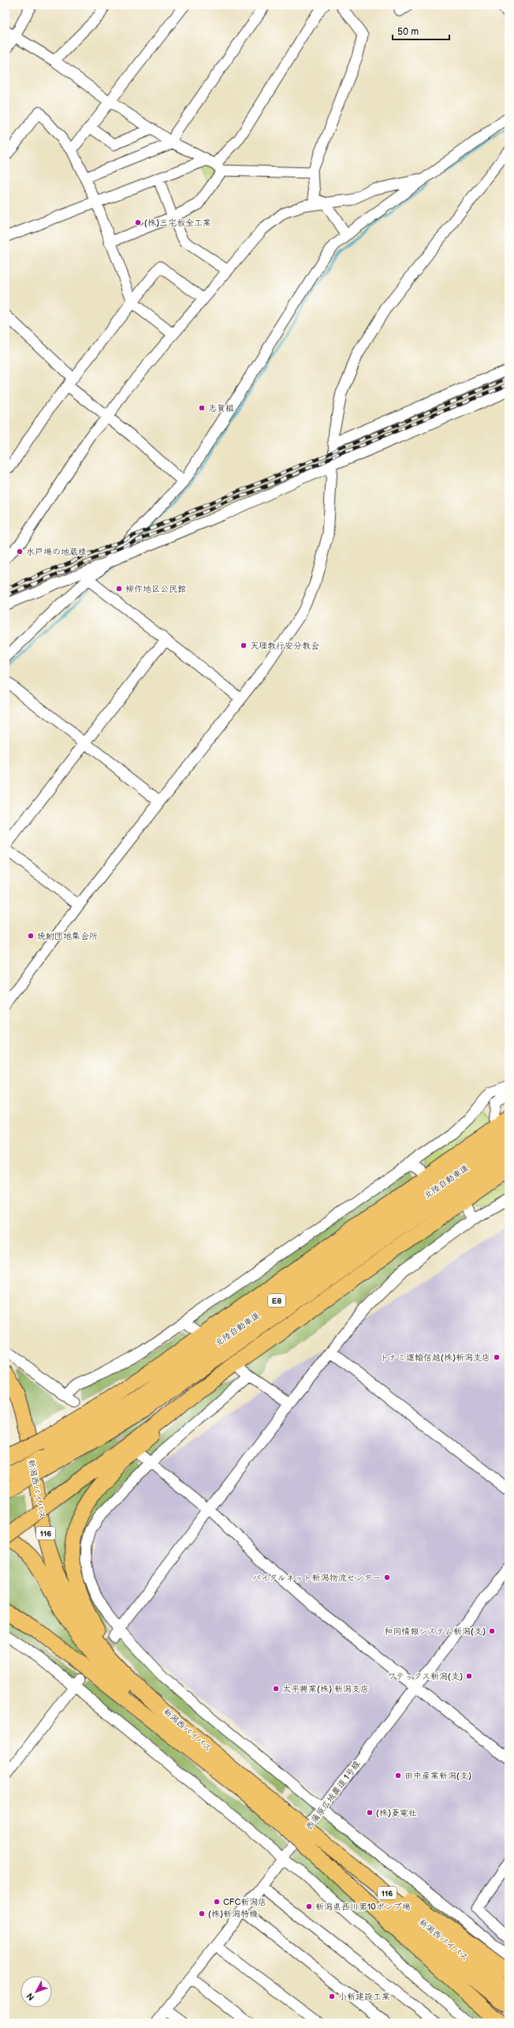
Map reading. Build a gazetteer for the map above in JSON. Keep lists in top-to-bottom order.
{
  "streets": {
    "highway": [
      "北陸自動車道",
      "E8",
      "新潟西バイパス",
      "116"
    ],
    "street": ["西蒲原広域農道 1号線"]
  },
  "places": [
    "(株)三宅板金工業",
    "志賀組",
    "水戸場の地蔵様",
    "柳作地区公民館",
    "天理教行安分教会",
    "焼鮒団地集会所",
    "トナミ運輸信越(株)新潟支店",
    "バイタルネット新潟物流センター",
    "和同情報システム新潟(支)",
    "ワテックス新潟(支)",
    "太平興業(株) 新潟支店",
    "田中産業新潟(支)",
    "(株)菱電社",
    "CFC新潟店",
    "新潟県西川第10ポンプ場",
    "(株)新潟特機",
    "小新建設工業"
  ],
  "scale_bar": "50 m",
  "north": "bottom left"
}
